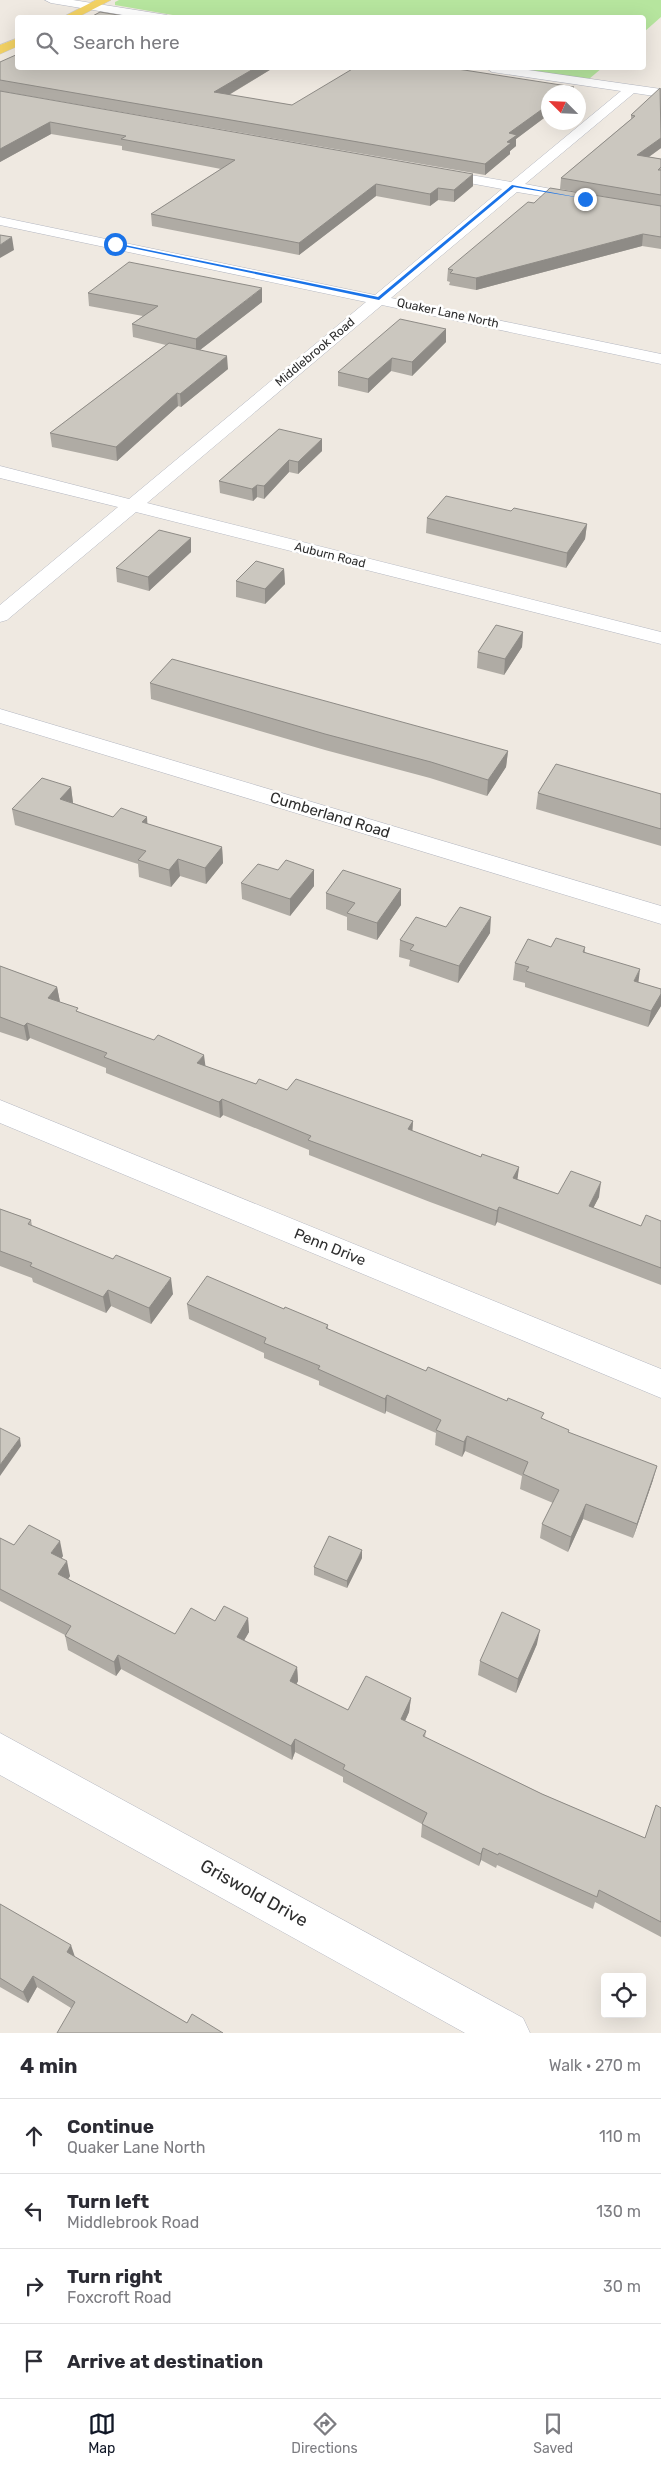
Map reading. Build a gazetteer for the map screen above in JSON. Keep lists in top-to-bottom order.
{
  "streets": {
    "street": [
      "Quaker Lane North",
      "Middlebrook Road",
      "Auburn Road",
      "Cumberland Road",
      "Penn Drive",
      "Griswold Drive"
    ]
  },
  "crossings": [
    ["Quaker Lane North", "Middlebrook Road"],
    ["Middlebrook Road", "Auburn Road"]
  ],
  "north": "top left",
  "page": {
    "search": "Search here",
    "heading": ["4 min", "Walk · 270 m"],
    "list": [
      ["Continue", "Quaker Lane North", "110 m"],
      ["Turn left", "Middlebrook Road", "130 m"],
      ["Turn right", "Foxcroft Road", "30 m"],
      "Arrive at destination"
    ],
    "nav": ["Map", "Directions", "Saved"]
  }
}
